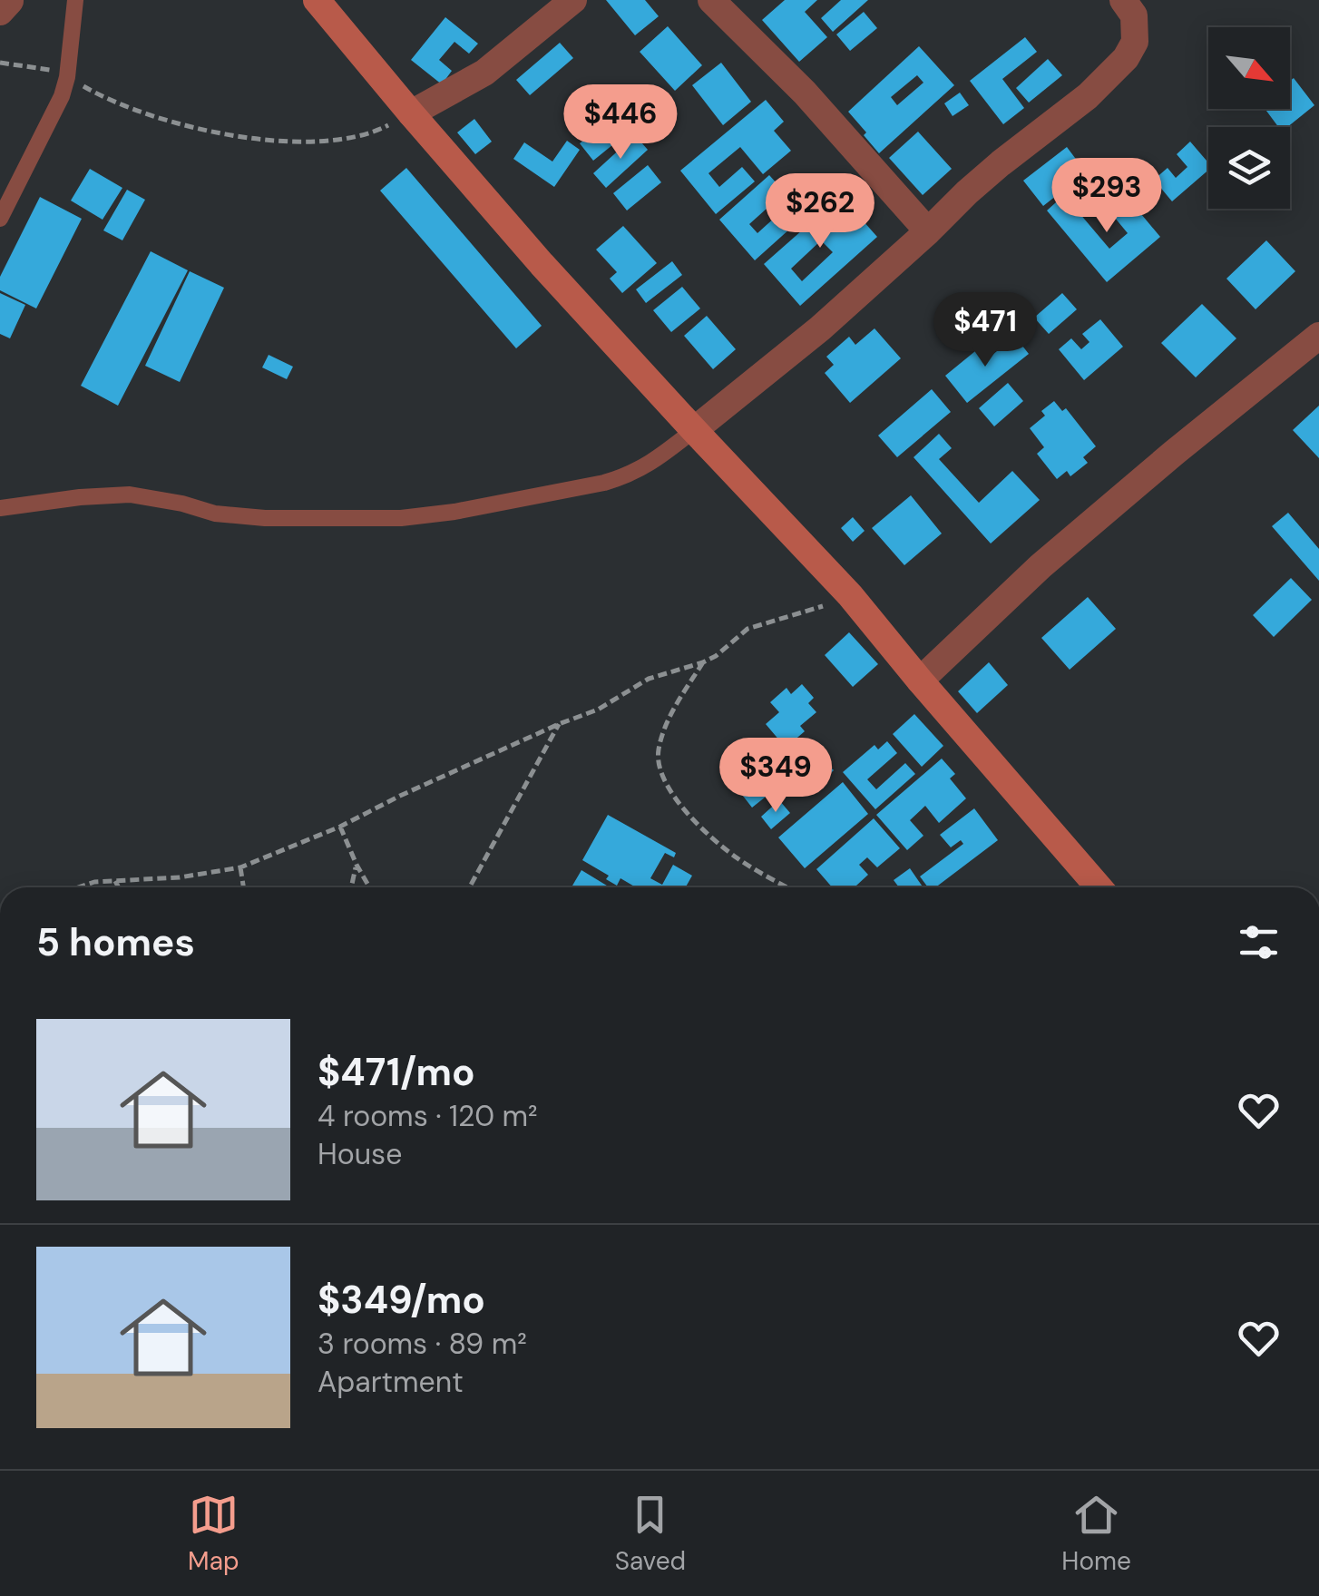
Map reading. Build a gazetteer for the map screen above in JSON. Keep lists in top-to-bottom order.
{
  "north": "bottom right",
  "page": {
    "price": [
      "$446",
      "$293",
      "$262",
      "$471",
      "$349"
    ],
    "heading": "5 homes",
    "list": [
      {
        "name": "$471/mo",
        "note": "4 rooms · 120 m² · House"
      },
      {
        "name": "$349/mo",
        "note": "3 rooms · 89 m² · Apartment"
      }
    ],
    "tabs": ["Map", "Saved", "Home"]
  }
}
